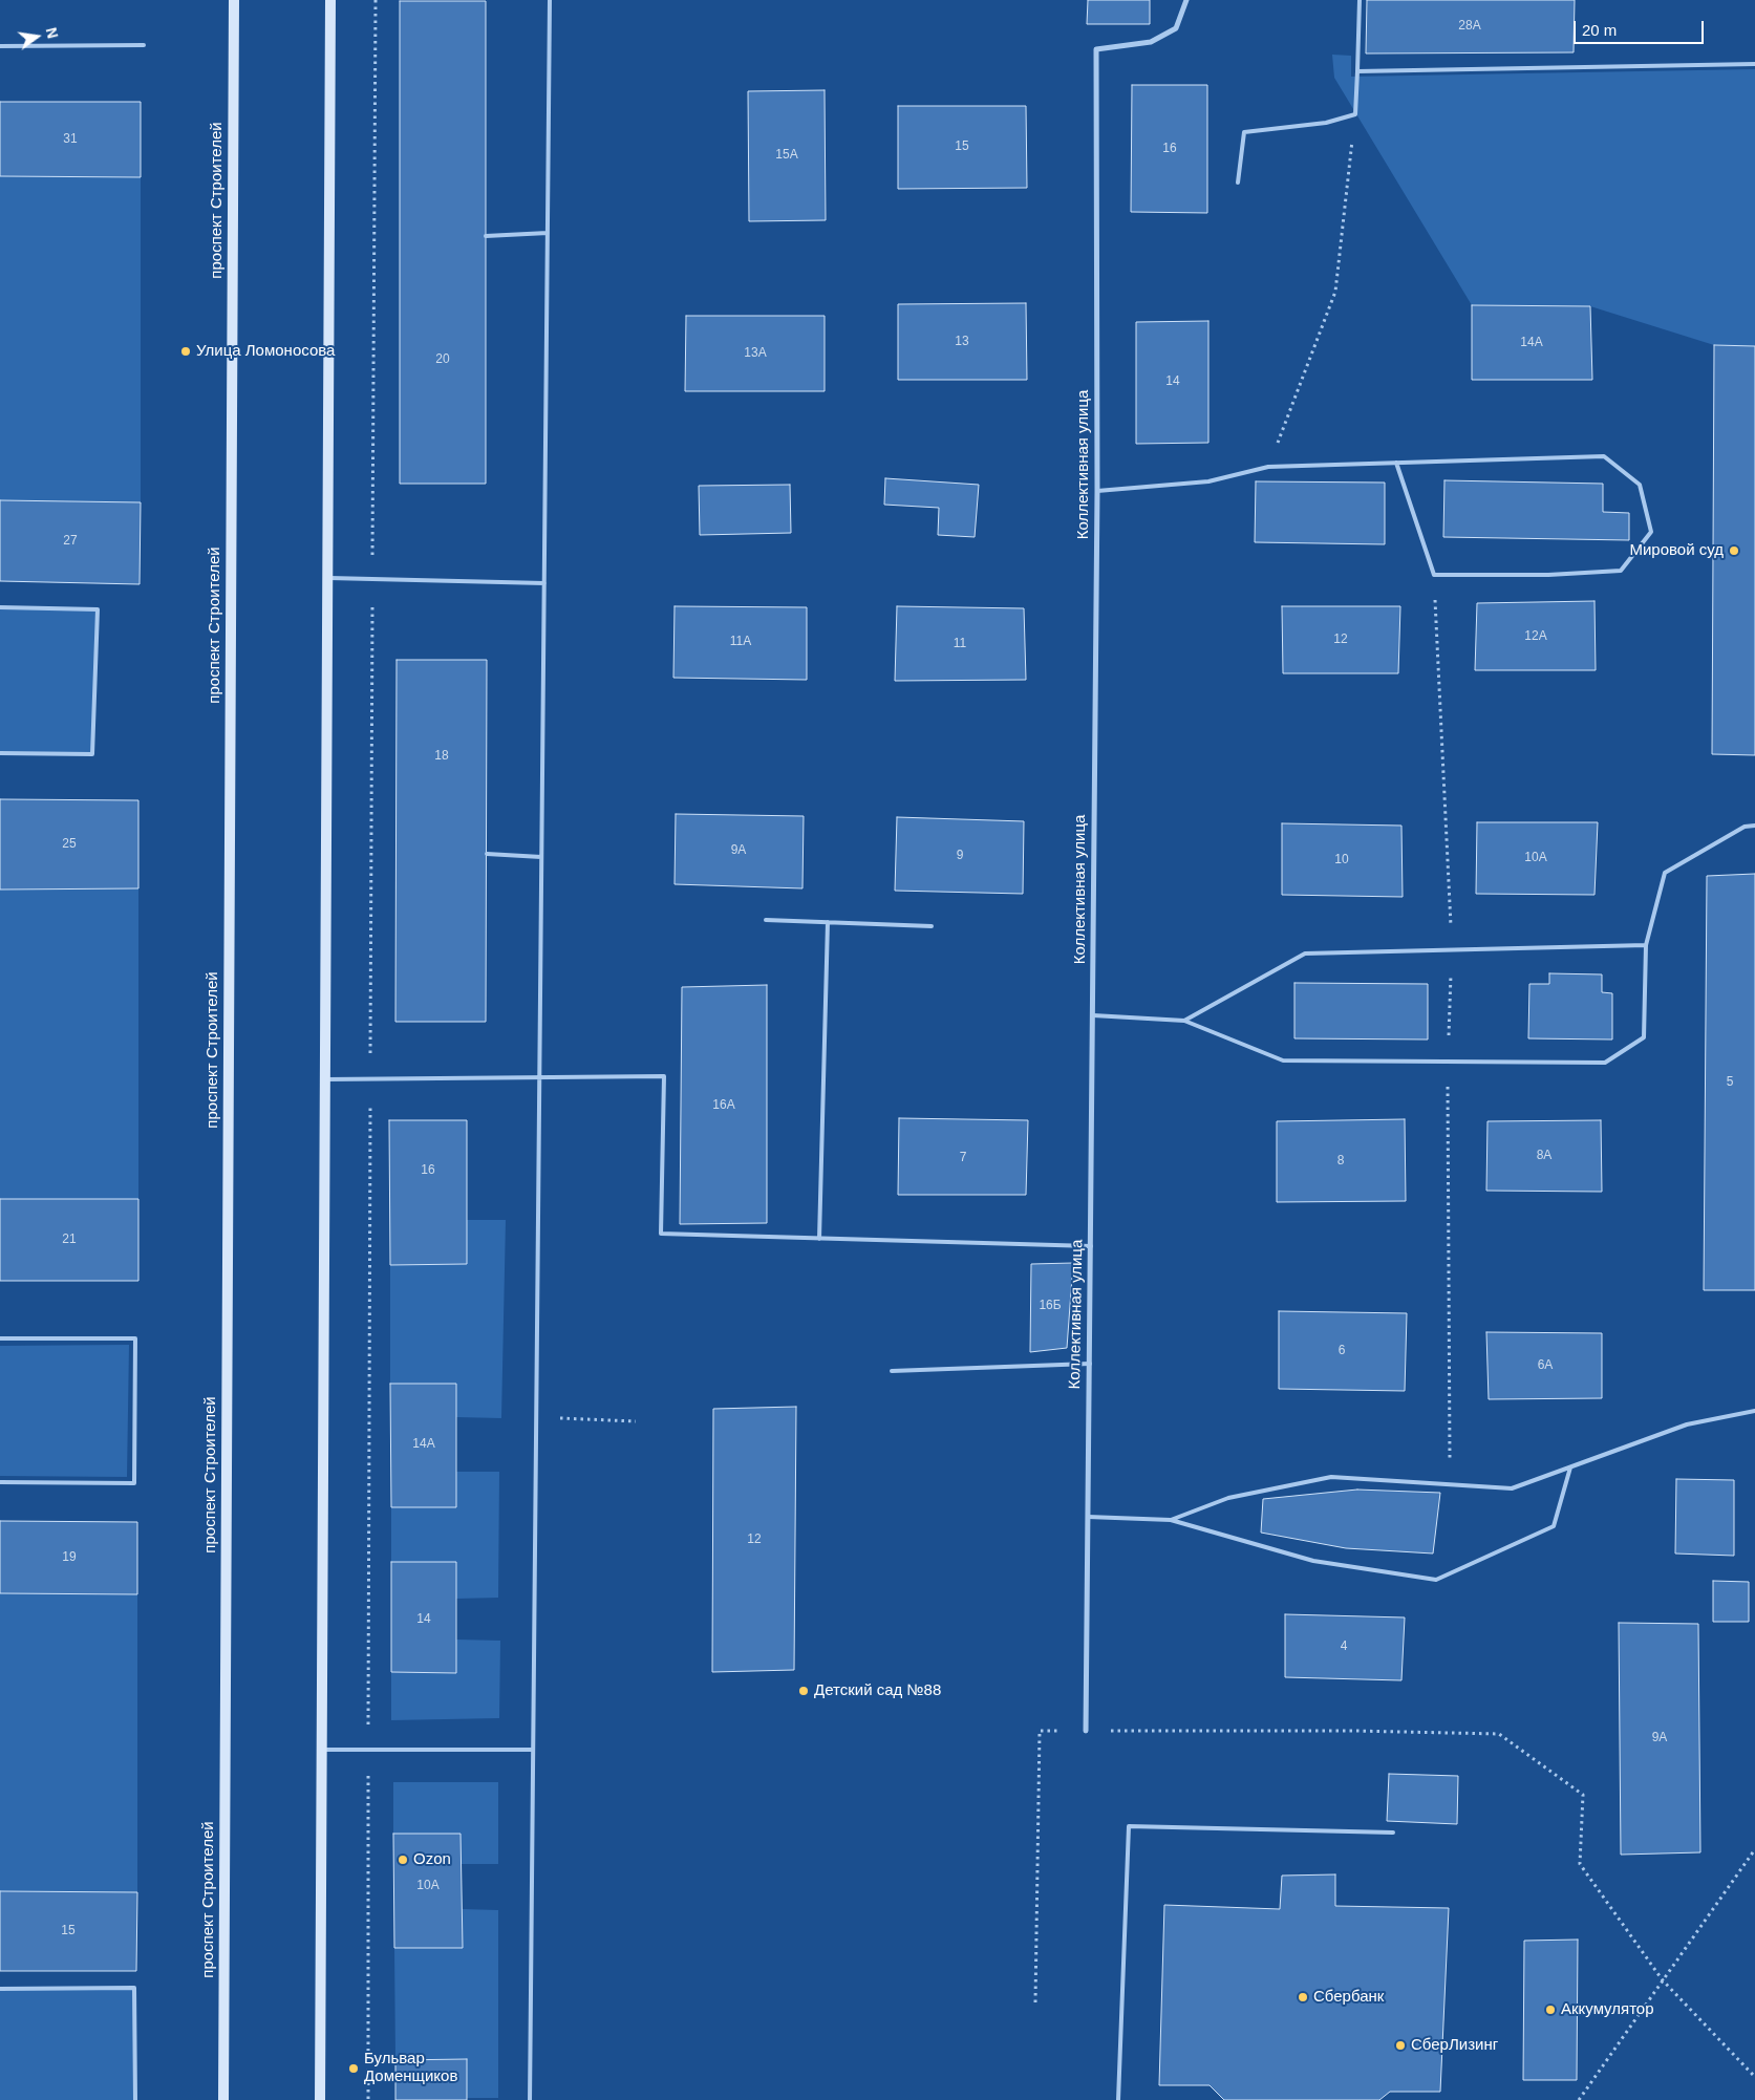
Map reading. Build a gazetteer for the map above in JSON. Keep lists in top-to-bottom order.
{
  "streets": {
    "main road": ["проспект Строителей"],
    "street": ["Коллективная улица"]
  },
  "places": [
    "Улица Ломоносова",
    "Мировой суд",
    "Детский сад №88",
    "Ozon",
    "Сбербанк",
    "Аккумулятор",
    "СберЛизинг",
    "Бульвар Доменщиков"
  ],
  "house_numbers": [
    "28А",
    "31",
    "15",
    "16",
    "15А",
    "13",
    "14А",
    "13А",
    "20",
    "14",
    "27",
    "12А",
    "12",
    "11А",
    "11",
    "18",
    "25",
    "9А",
    "9",
    "10А",
    "10",
    "5",
    "16А",
    "8А",
    "7",
    "8",
    "16",
    "21",
    "16Б",
    "6",
    "6А",
    "14А",
    "12",
    "19",
    "14",
    "4",
    "9А",
    "10А",
    "15"
  ],
  "scale_bar": "20 m",
  "north": "right"
}
